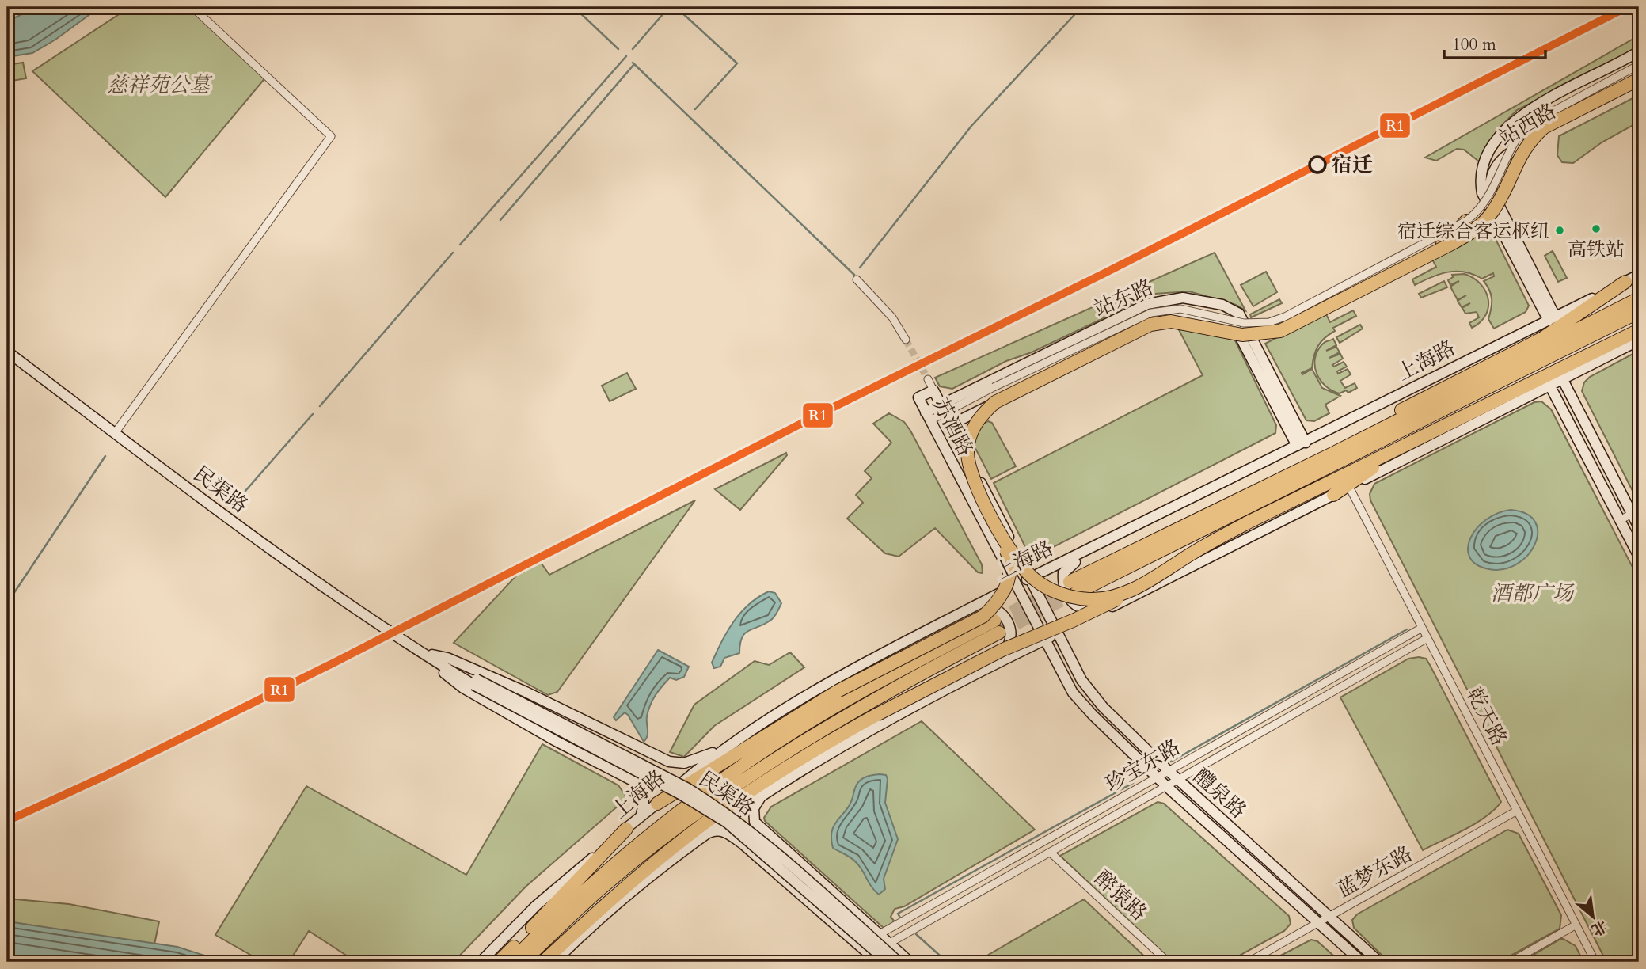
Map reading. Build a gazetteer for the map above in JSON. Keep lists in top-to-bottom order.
{
  "streets": {
    "highway": ["上海路"],
    "main road": [
      "站西路",
      "站东路",
      "苏酒路",
      "民渠路",
      "醴泉路"
    ],
    "street": [
      "乾天路",
      "珍宝东路",
      "蓝梦东路",
      "醉猿路"
    ]
  },
  "crossings": [
    ["站西路", "上海路"],
    ["站东路", "上海路"],
    ["站东路", "苏酒路"],
    ["上海路", "苏酒路"],
    ["苏酒路", "醴泉路"],
    ["乾天路", "珍宝东路"],
    ["乾天路", "蓝梦东路"],
    ["珍宝东路", "醴泉路"],
    ["珍宝东路", "醉猿路"],
    ["醴泉路", "蓝梦东路"]
  ],
  "parks": ["慈祥苑公墓", "酒都广场"],
  "places": ["宿迁", "高铁站", "宿迁综合客运枢纽"],
  "lines": ["transit line R1"],
  "scale_bar": "100 m",
  "north": "bottom right"
}
